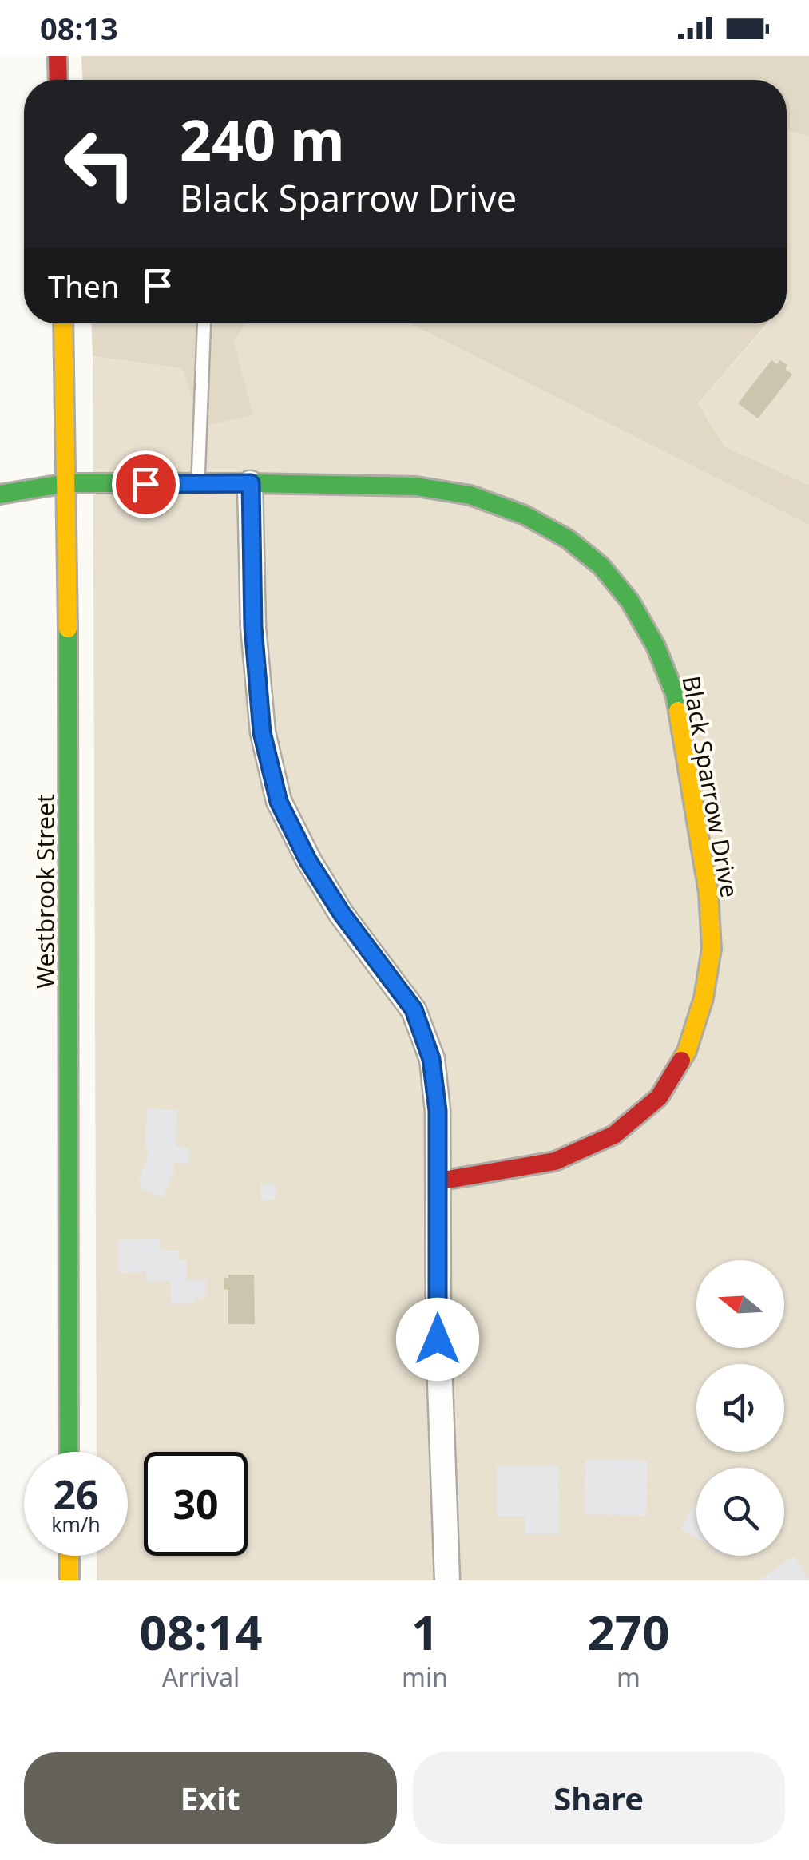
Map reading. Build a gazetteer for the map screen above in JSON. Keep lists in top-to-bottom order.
{
  "streets": {
    "street": ["Black Sparrow Drive", "Westbrook Street"]
  },
  "crossings": [
    ["Black Sparrow Drive", "Westbrook Street"]
  ],
  "north": "left",
  "page": {
    "status": "08:13",
    "turn": ["240 m", "Black Sparrow Drive"],
    "then": "Then",
    "speed": "26 km/h",
    "limit": "30",
    "eta": [
      "08:14",
      "Arrival",
      "1",
      "min",
      "270",
      "m"
    ],
    "buttons": ["Exit", "Share"]
  }
}
